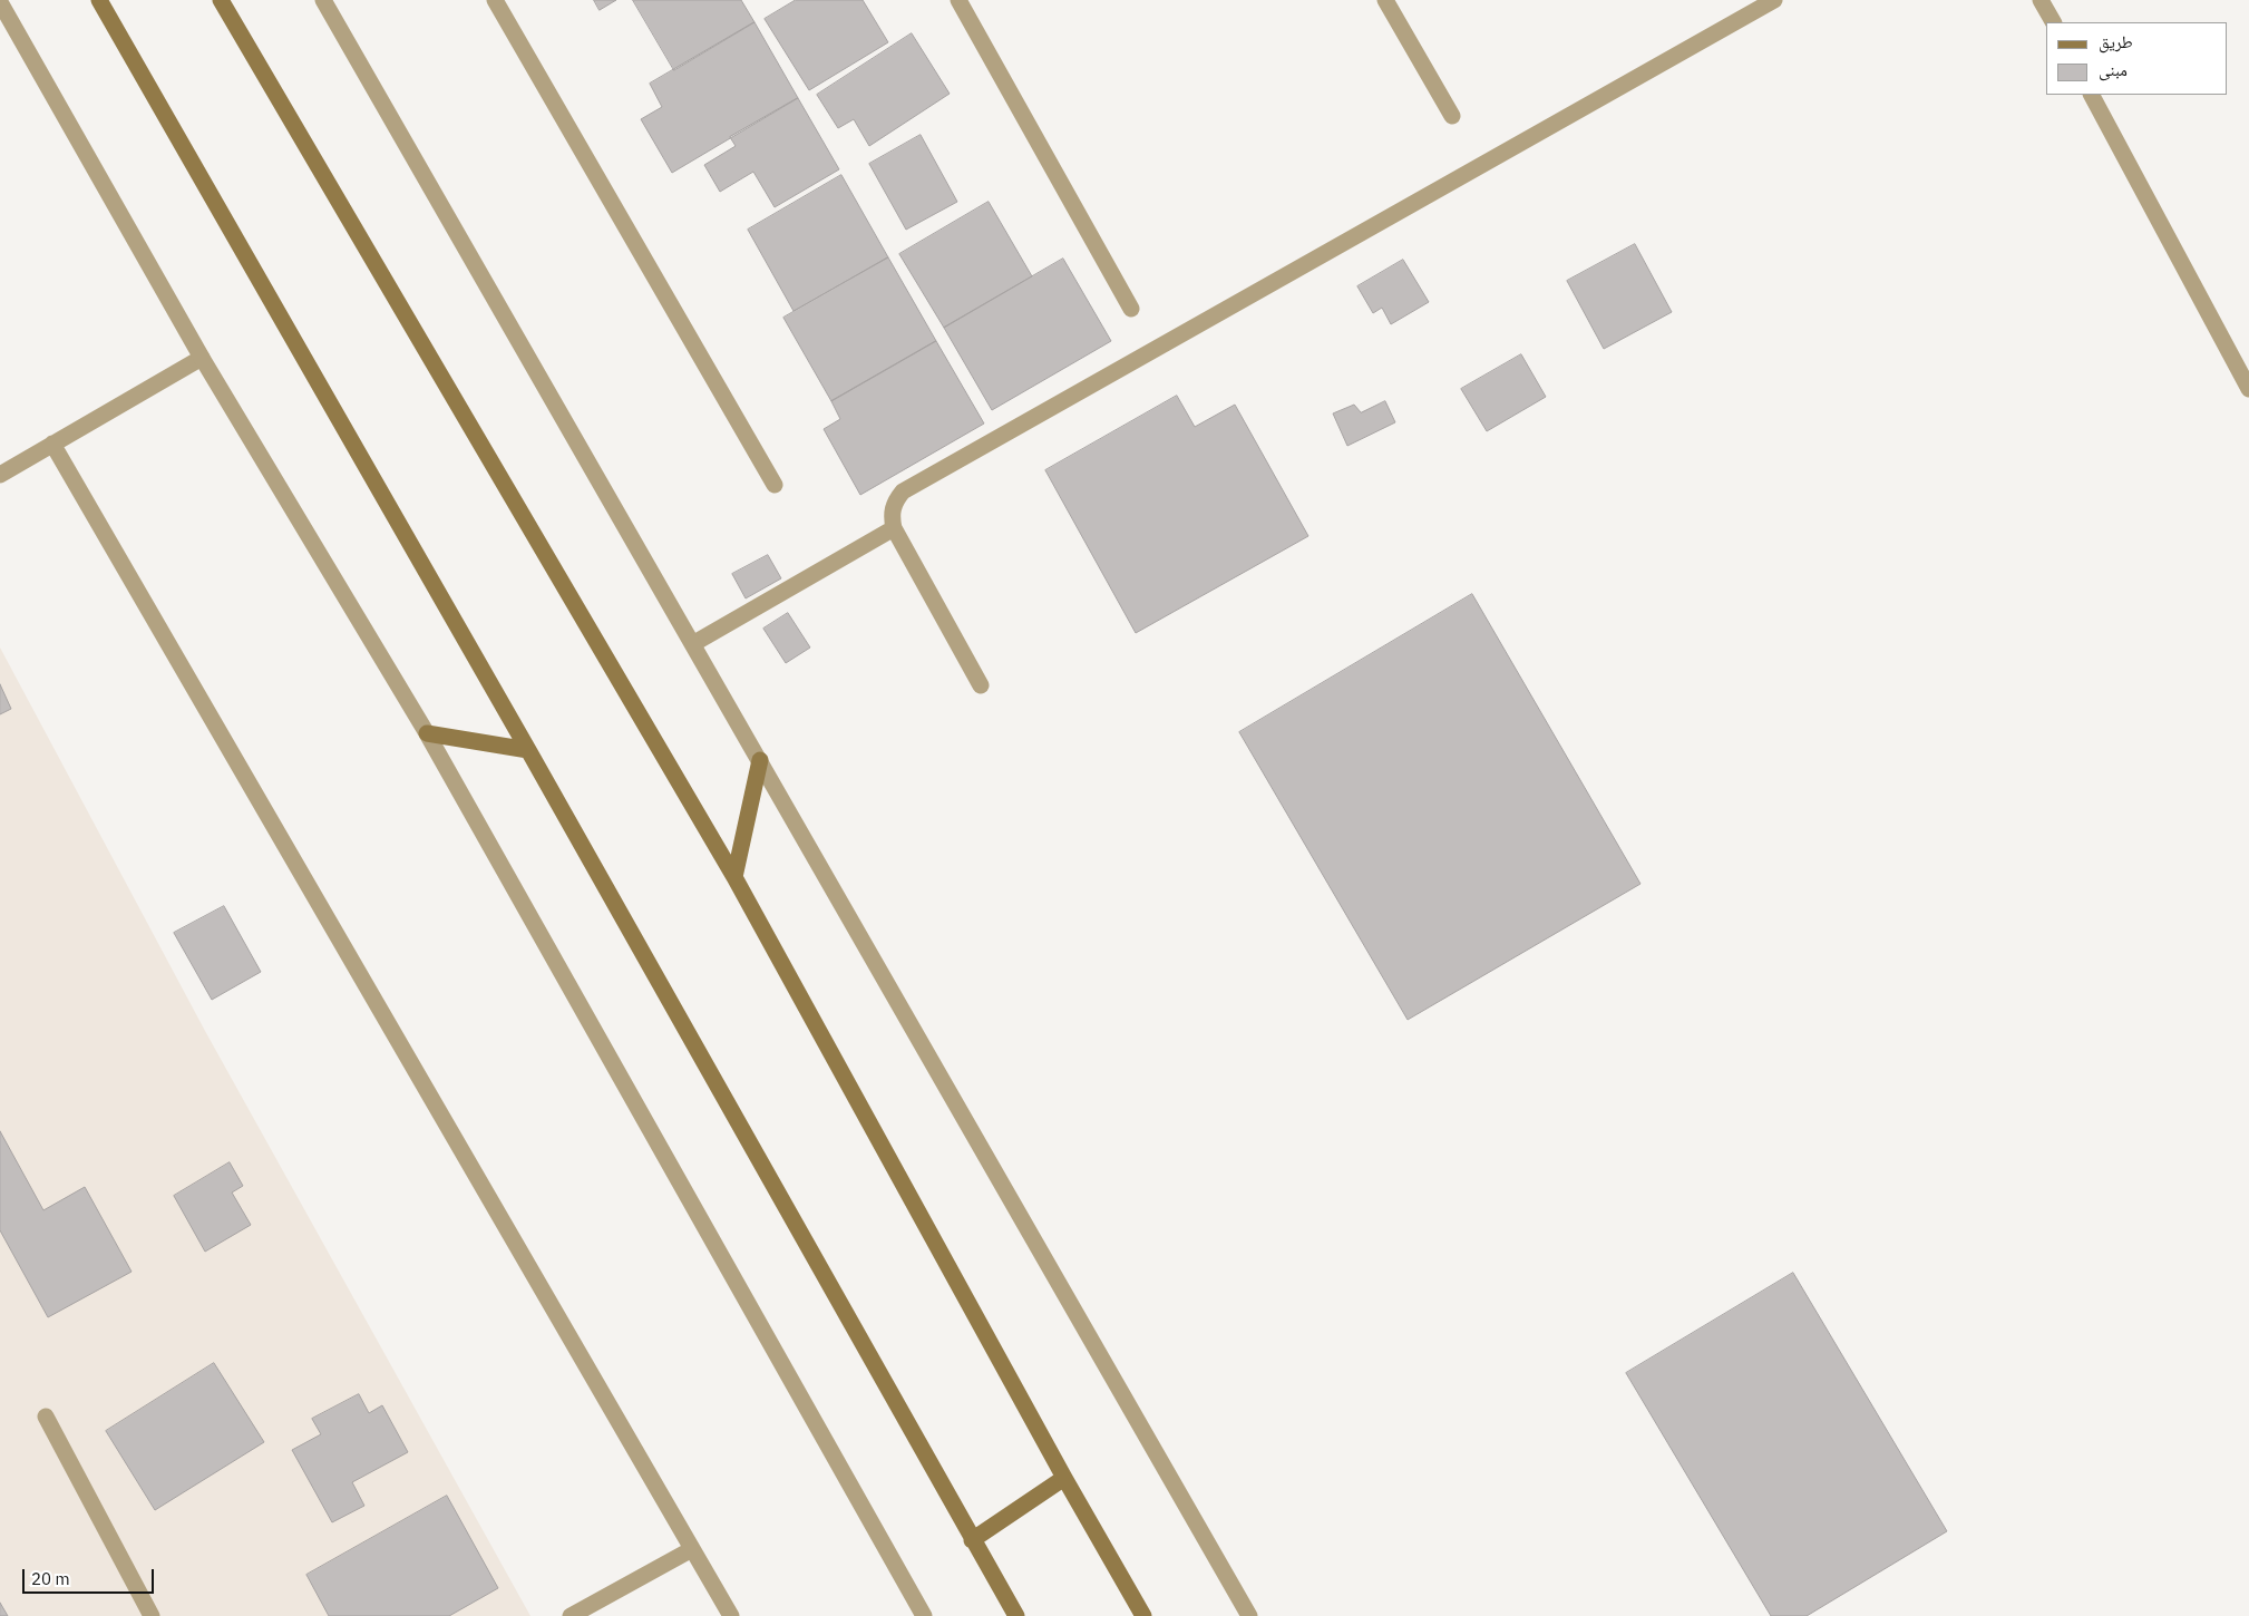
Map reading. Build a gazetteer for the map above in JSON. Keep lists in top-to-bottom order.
{
  "legend": ["طريق", "مبنى"],
  "scale_bar": "20 m"
}
